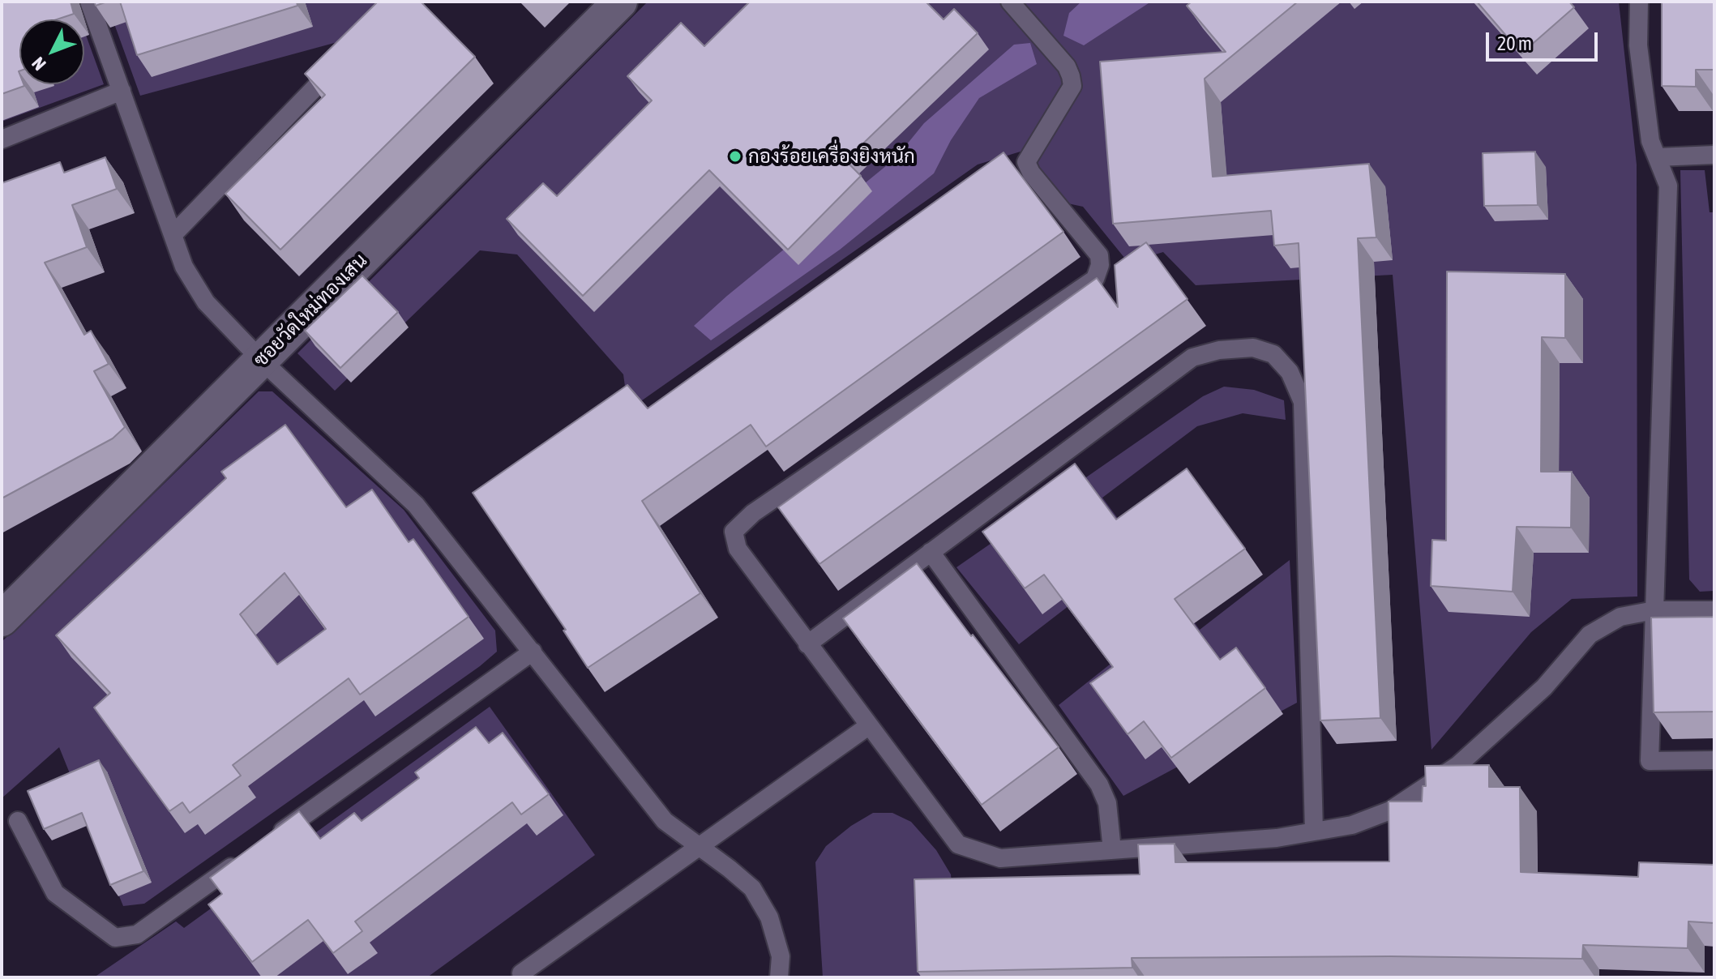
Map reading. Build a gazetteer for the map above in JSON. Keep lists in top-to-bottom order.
{
  "streets": {
    "street": ["ซอยวัดใหม่ทองเสน"]
  },
  "places": ["กองร้อยเครื่องยิงหนัก"],
  "scale_bar": "20 m",
  "north": "bottom left"
}
